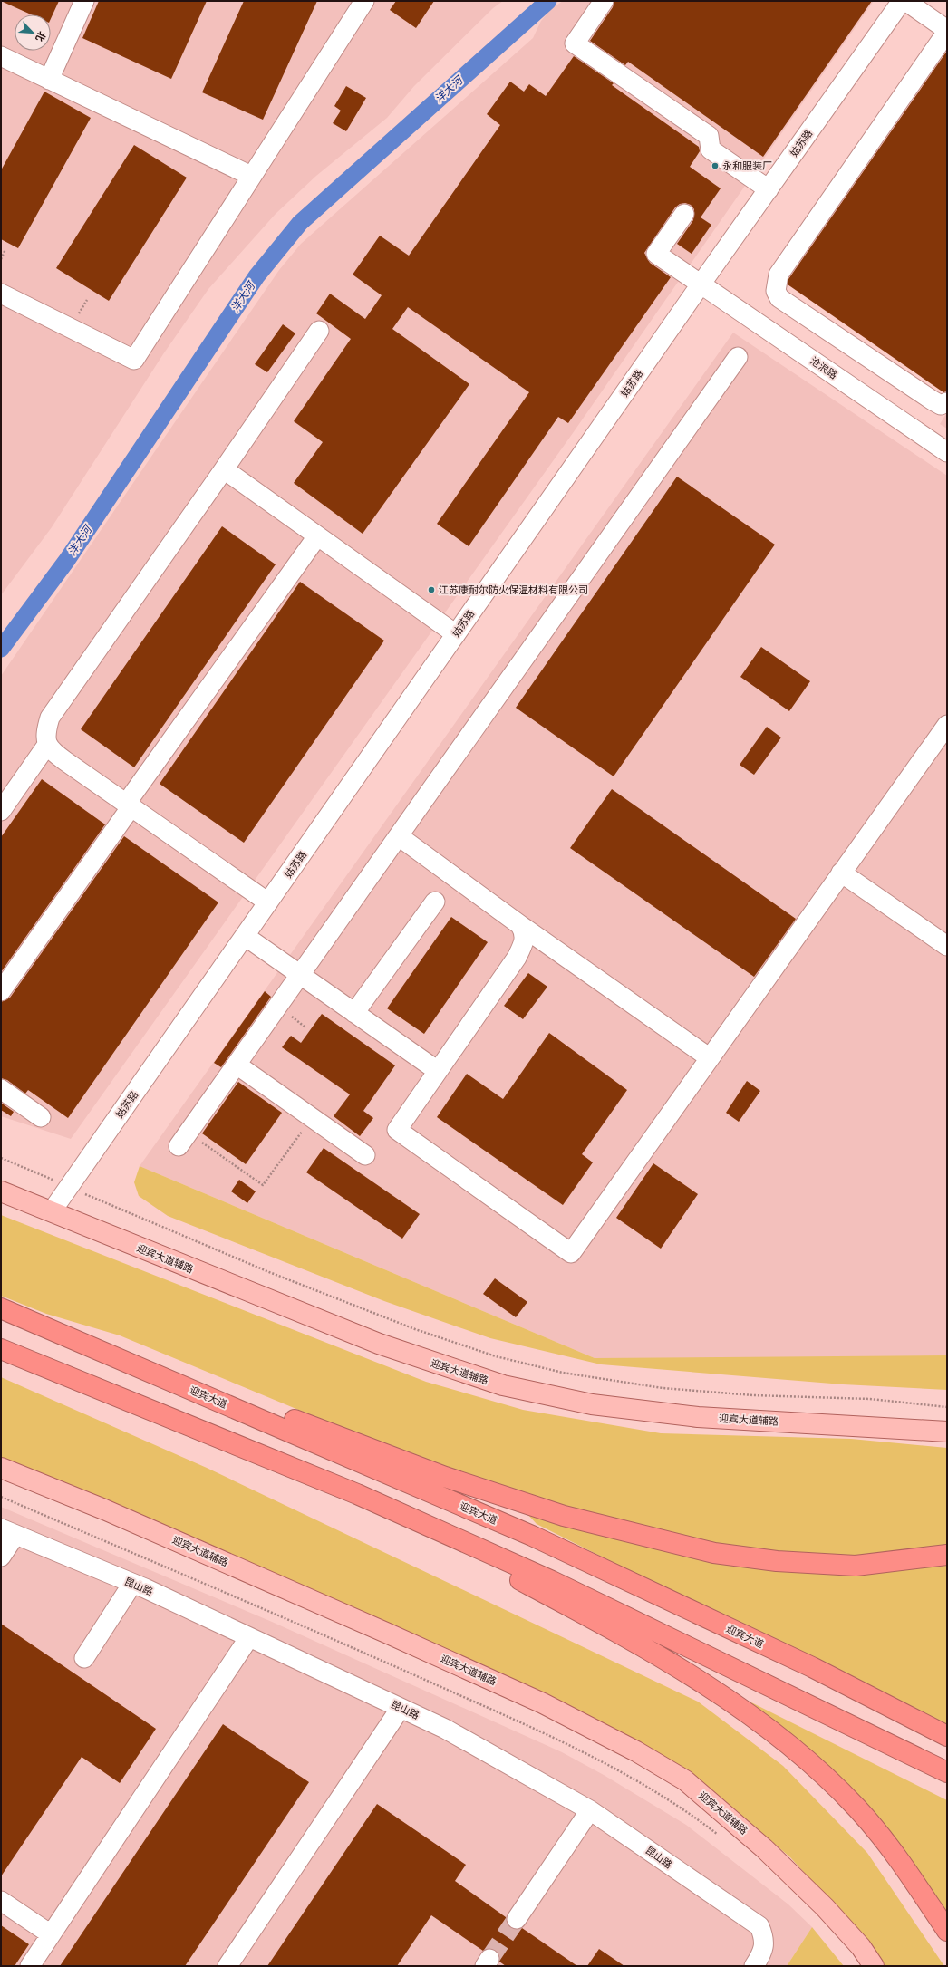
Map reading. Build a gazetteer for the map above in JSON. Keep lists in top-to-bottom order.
{
  "streets": {
    "highway": ["迎宾大道"],
    "main road": ["迎宾大道辅路"],
    "street": ["姑苏路", "沧浪路", "昆山路"]
  },
  "crossings": [
    ["姑苏路", "沧浪路"],
    ["姑苏路", "迎宾大道辅路"]
  ],
  "water": ["洋大河"],
  "places": ["永和服装厂", "江苏康耐尔防火保温材料有限公司"],
  "north": "bottom right"
}
